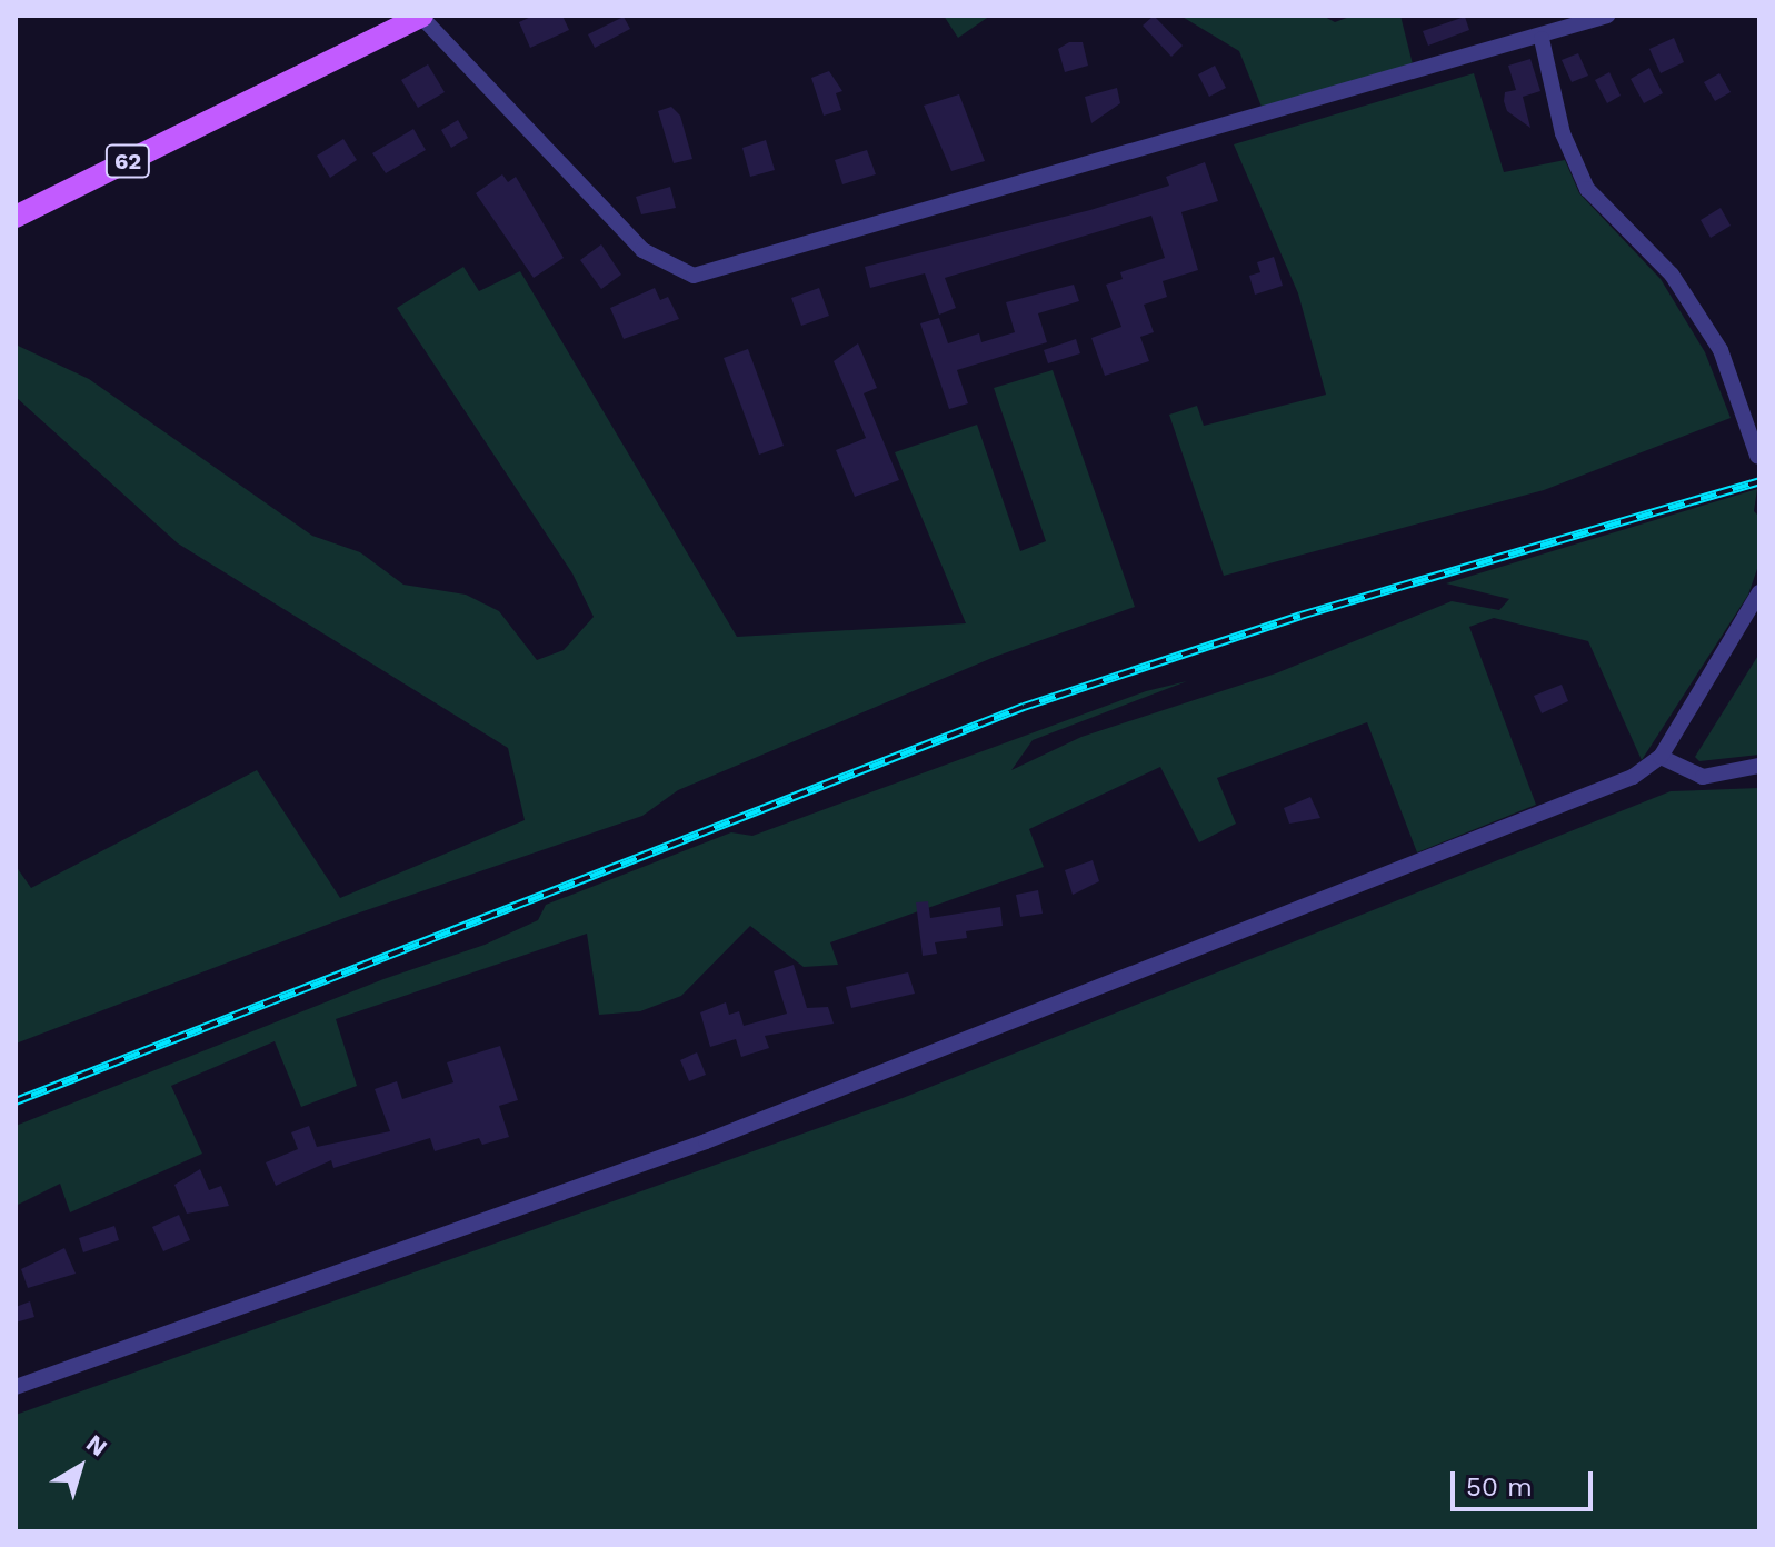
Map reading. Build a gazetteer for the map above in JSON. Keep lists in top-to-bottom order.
{
  "streets": {
    "main road": ["62"]
  },
  "scale_bar": "50 m",
  "north": "top right"
}
